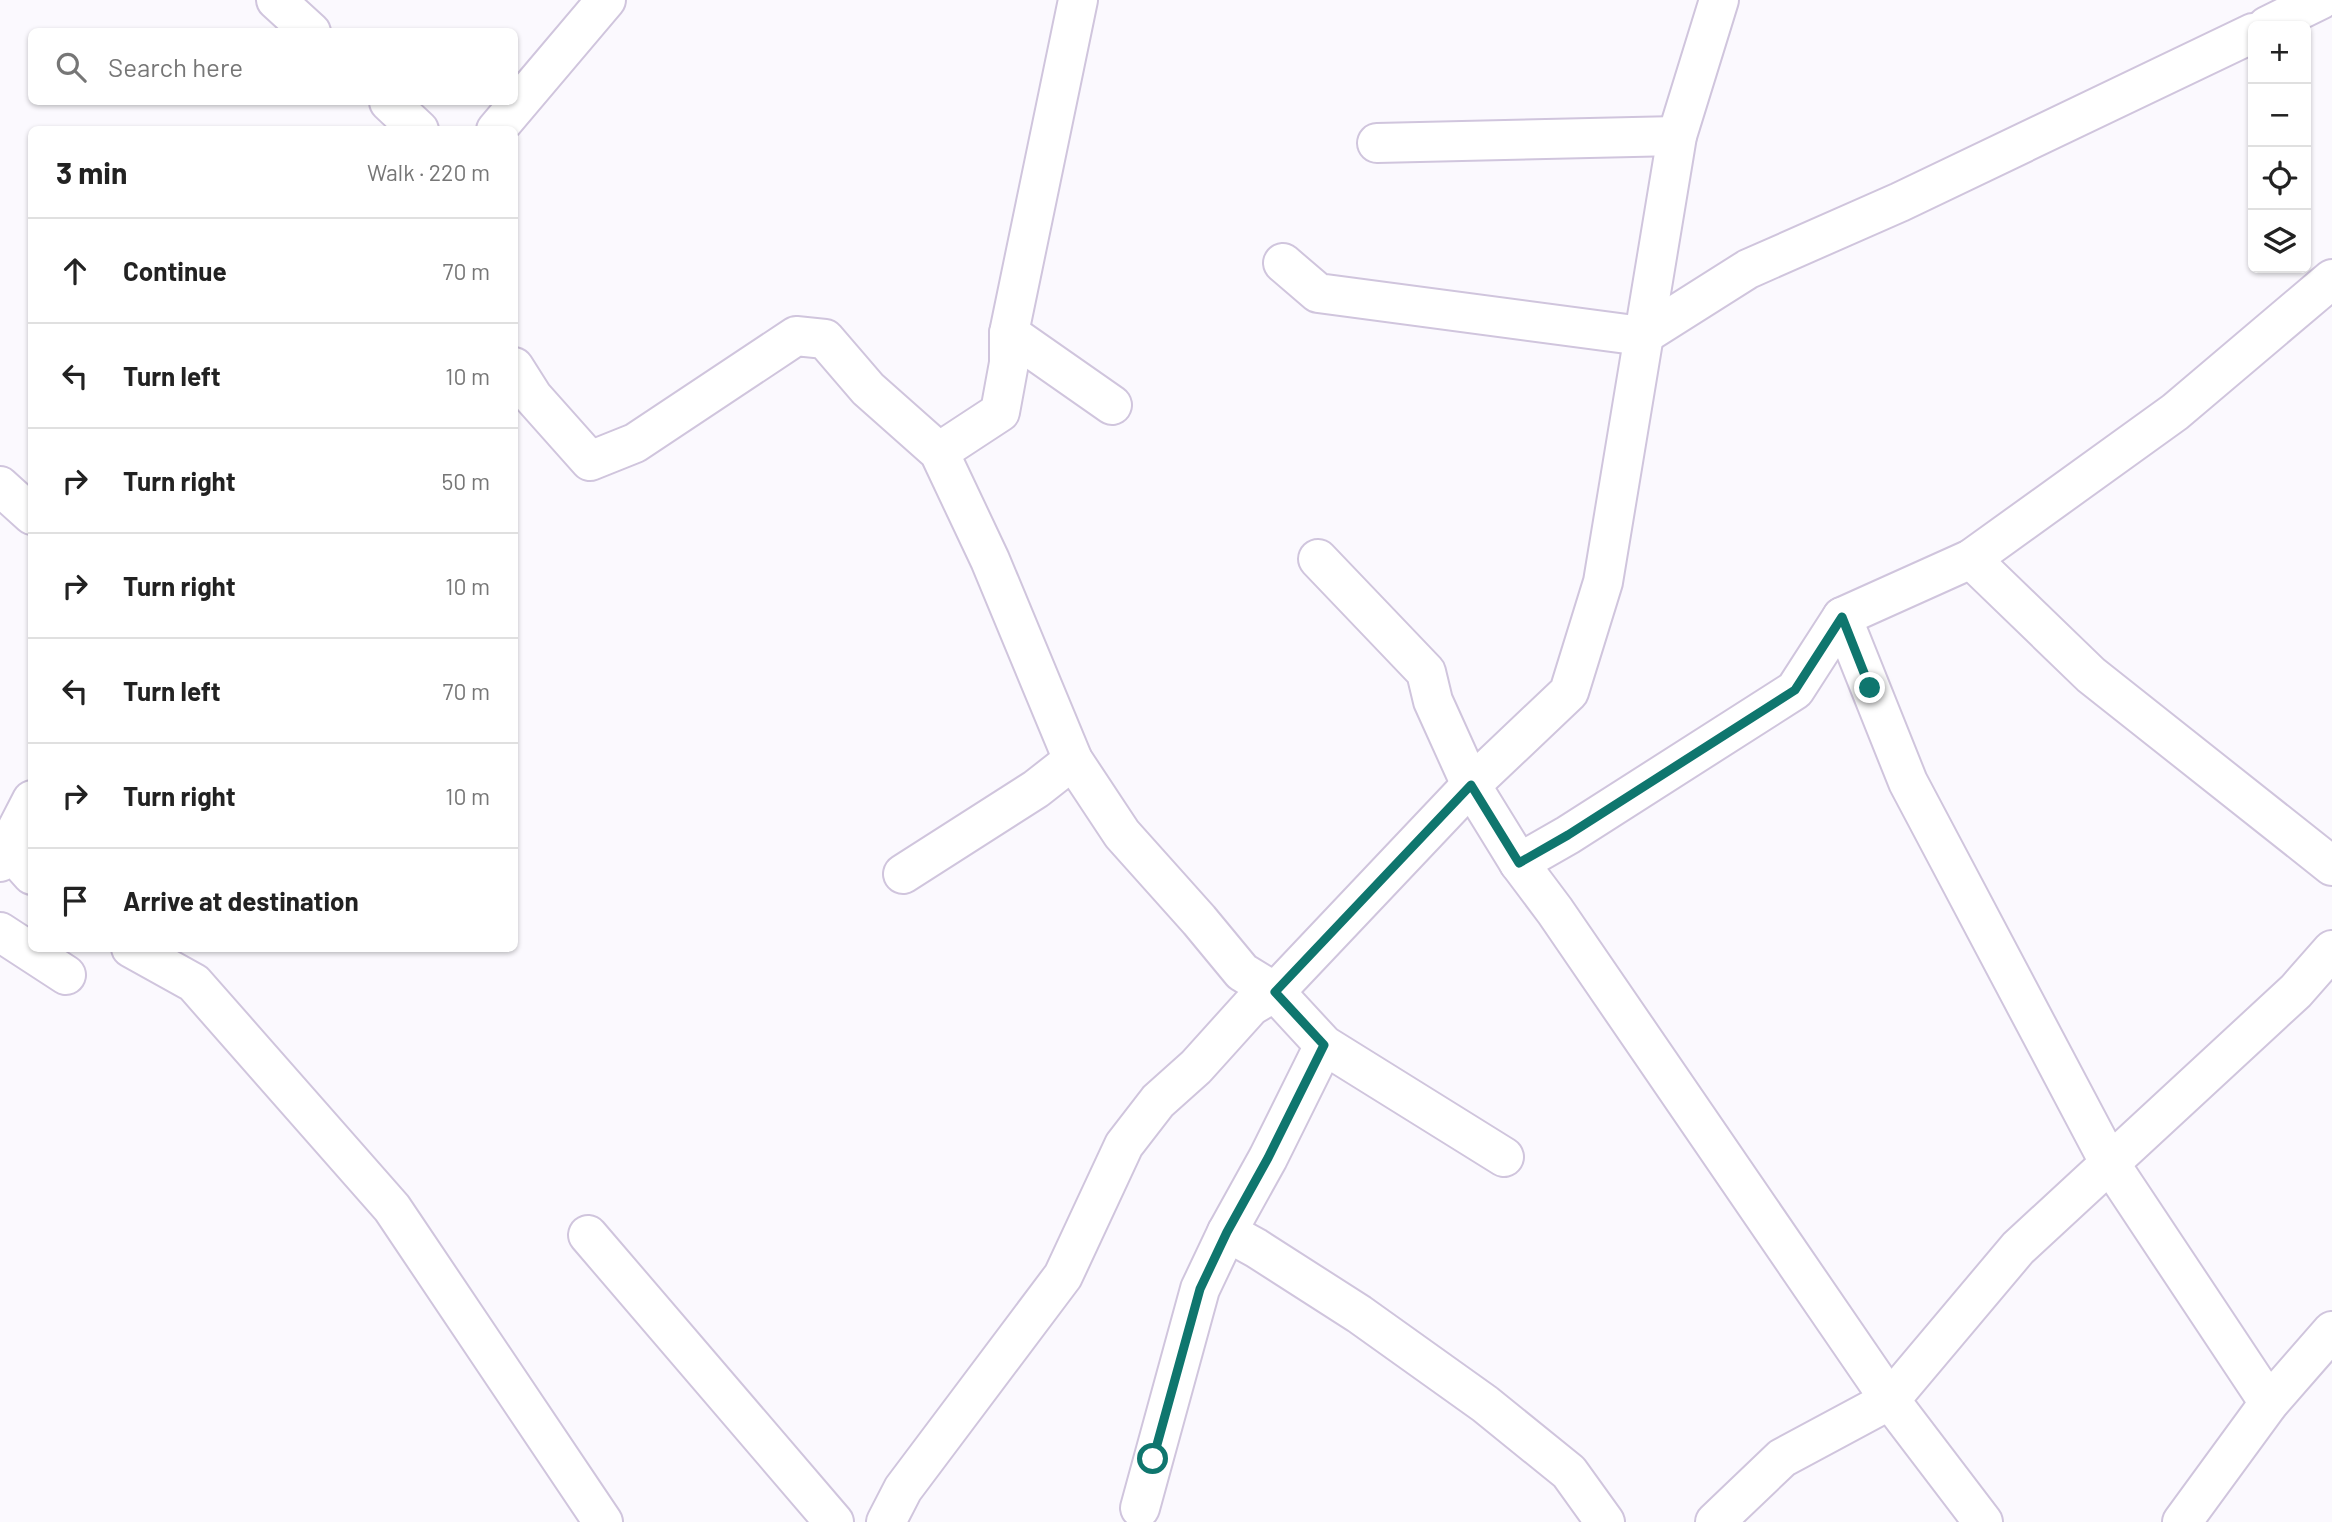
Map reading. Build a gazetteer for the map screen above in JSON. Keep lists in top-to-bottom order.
{
  "page": {
    "map_buttons": ["+", "−"],
    "search": "Search here",
    "heading": ["3 min", "Walk · 220 m"],
    "list": [
      ["Continue", "70 m"],
      ["Turn left", "10 m"],
      ["Turn right", "50 m"],
      ["Turn right", "10 m"],
      ["Turn left", "70 m"],
      ["Turn right", "10 m"],
      "Arrive at destination"
    ]
  }
}
